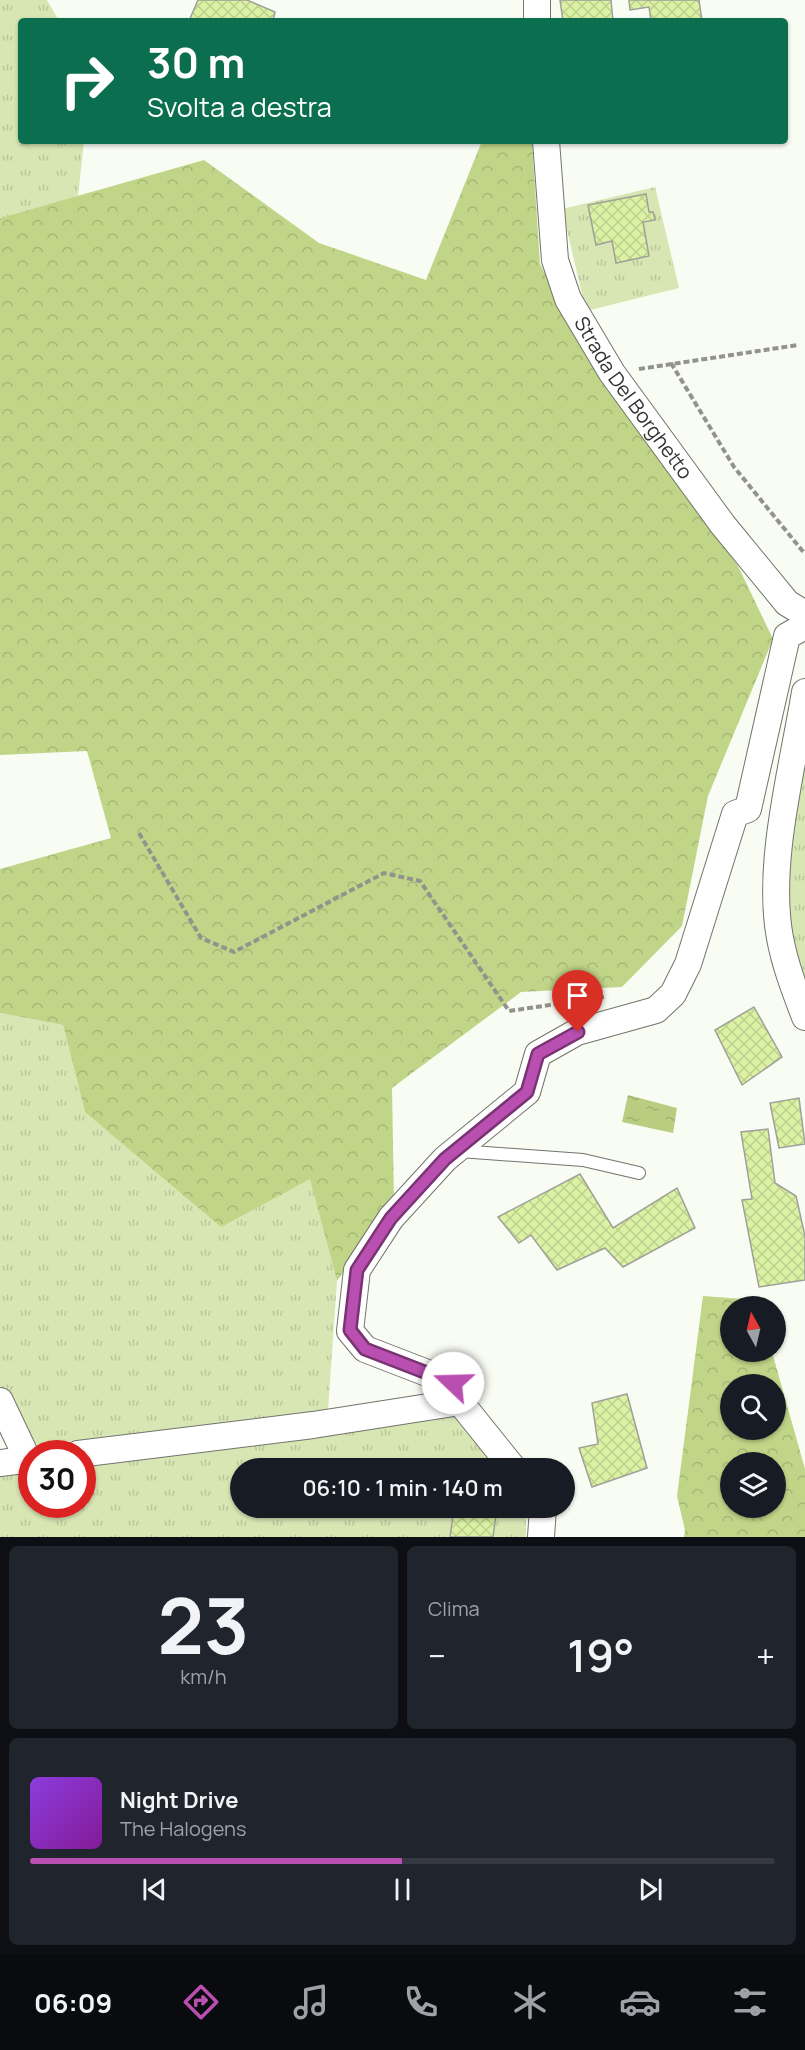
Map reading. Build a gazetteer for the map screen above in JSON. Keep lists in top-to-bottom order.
{
  "streets": {
    "street": ["Strada Del Borghetto"]
  },
  "north": "top",
  "page": {
    "turn": ["30 m", "Svolta a destra"],
    "limit": "30",
    "trip": "06:10 · 1 min · 140 m",
    "tile": [
      ["23", "km/h"],
      "Clima"
    ],
    "heat": ["−", "19°", "+"],
    "song": ["Night Drive", "The Halogens"],
    "tabs": "06:09"
  }
}
